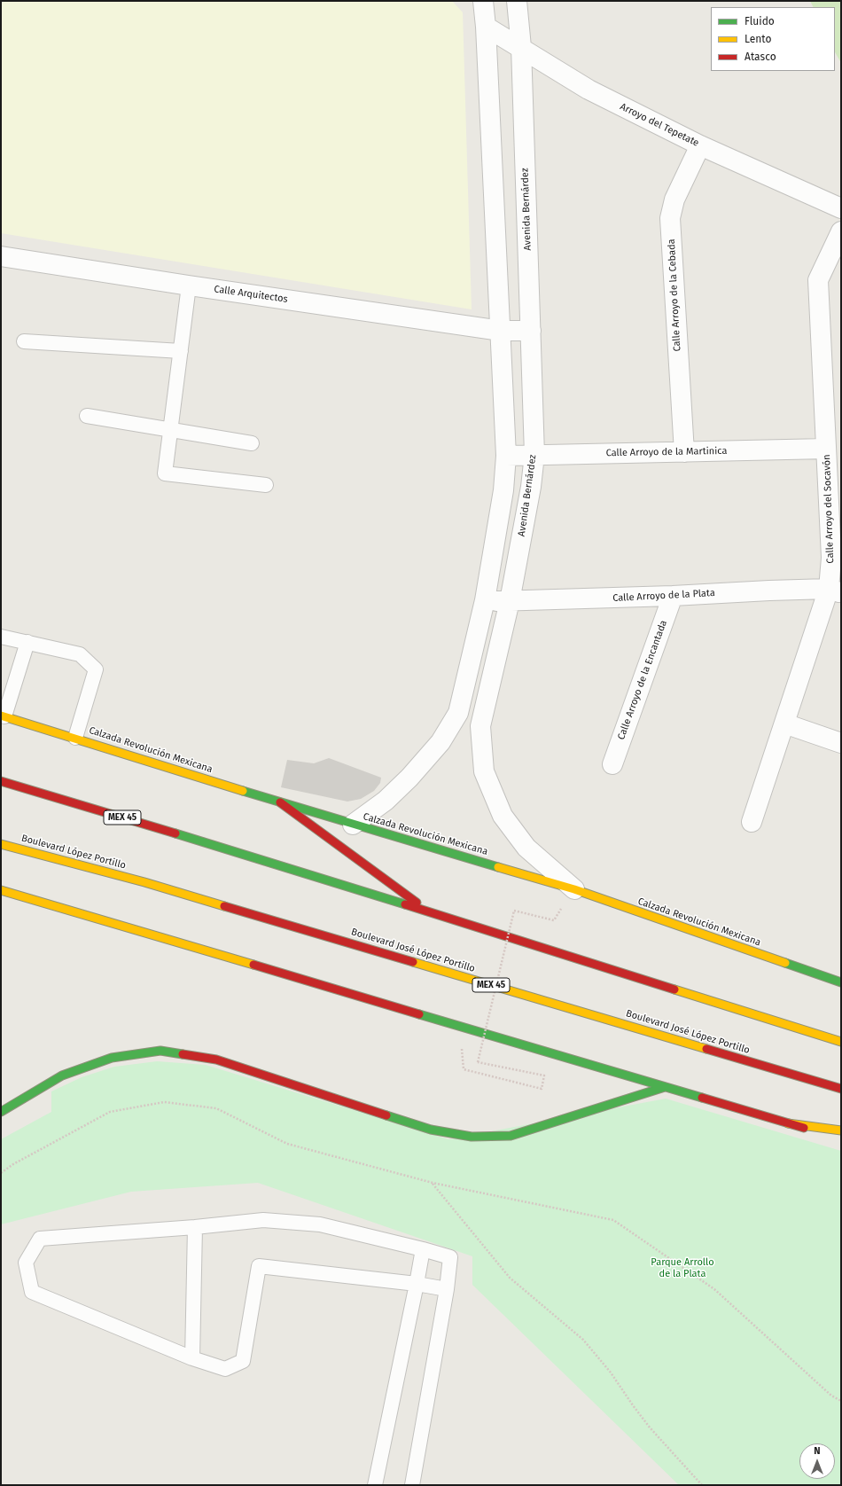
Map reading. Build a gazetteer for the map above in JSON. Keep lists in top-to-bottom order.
{
  "streets": {
    "main road": [
      "Calzada Revolución Mexicana",
      "MEX 45",
      "Boulevard López Portillo",
      "Boulevard José López Portillo"
    ],
    "street": [
      "Arroyo del Tepetate",
      "Avenida Bernárdez",
      "Calle Arquitectos",
      "Calle Arroyo de la Cebada",
      "Calle Arroyo de la Martinica",
      "Calle Arroyo del Socavón",
      "Calle Arroyo de la Plata",
      "Calle Arroyo de la Encantada"
    ]
  },
  "crossings": [
    ["Arroyo del Tepetate", "Avenida Bernárdez"],
    ["Arroyo del Tepetate", "Calle Arroyo de la Cebada"],
    ["Avenida Bernárdez", "Calle Arquitectos"],
    ["Avenida Bernárdez", "Calle Arroyo de la Martinica"],
    ["Avenida Bernárdez", "Calle Arroyo de la Plata"],
    ["Avenida Bernárdez", "Calzada Revolución Mexicana"],
    ["Calle Arroyo de la Cebada", "Calle Arroyo de la Martinica"],
    ["Calle Arroyo de la Martinica", "Calle Arroyo del Socavón"],
    ["Calle Arroyo del Socavón", "Calle Arroyo de la Plata"],
    ["Calle Arroyo de la Plata", "Calle Arroyo de la Encantada"],
    ["Boulevard López Portillo", "Boulevard José López Portillo"]
  ],
  "parks": ["Parque Arrollo de la Plata"],
  "legend": ["Fluido", "Lento", "Atasco"],
  "north": "top"
}
